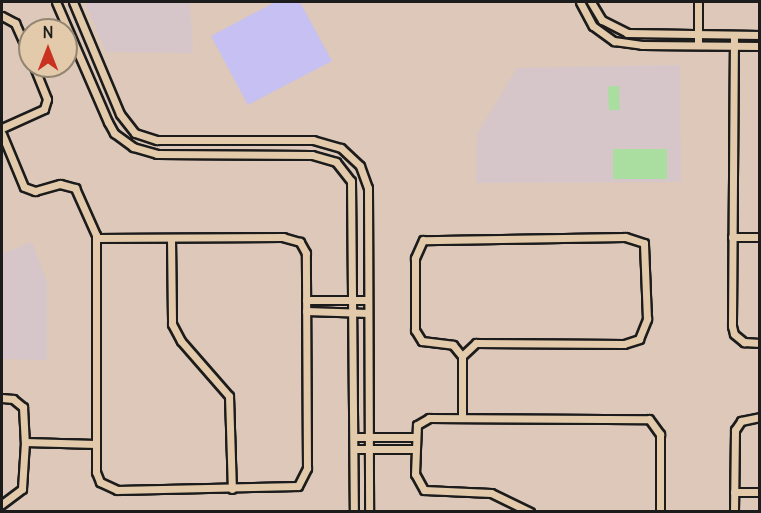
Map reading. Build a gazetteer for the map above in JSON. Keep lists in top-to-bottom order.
{
  "north": "top"
}
